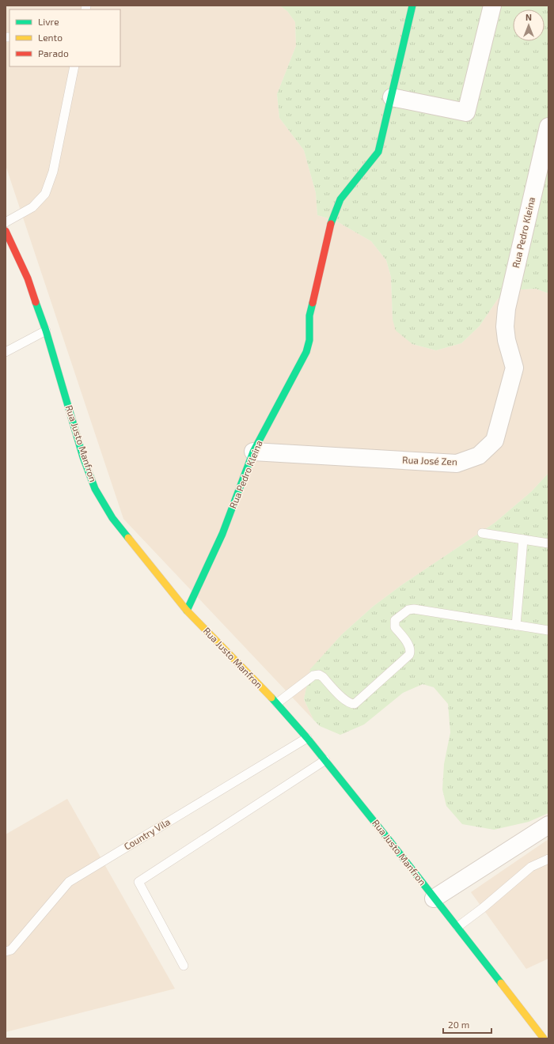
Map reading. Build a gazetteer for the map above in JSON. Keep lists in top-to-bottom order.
{
  "streets": {
    "main road": ["Rua Pedro Kleina", "Rua Justo Manfron"],
    "street": ["Rua José Zen"],
    "lane": ["Country Vila"]
  },
  "crossings": [
    ["Rua Pedro Kleina", "Rua Justo Manfron"],
    ["Rua Pedro Kleina", "Rua José Zen"],
    ["Rua Justo Manfron", "Country Vila"]
  ],
  "legend": ["Livre", "Lento", "Parado"],
  "scale_bar": "20 m",
  "north": "top"
}
